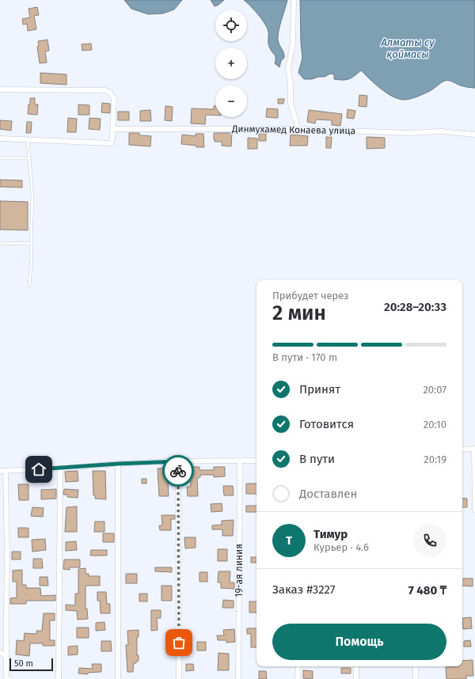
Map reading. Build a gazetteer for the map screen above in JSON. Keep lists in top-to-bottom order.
{
  "streets": {
    "street": ["Динмухамед Конаева улица", "19-ая линия"]
  },
  "water": ["Алматы су қоймасы"],
  "scale_bar": "50 m",
  "page": {
    "map_buttons": ["+", "−"],
    "heading": ["2 мин", "Прибудет через", "20:28–20:33"],
    "panel": [
      "Тимур",
      "Курьер · 4.6",
      "Заказ #3227",
      "7 480 ₸"
    ],
    "bar": "В пути · 170 m",
    "list": [
      ["Принят", "20:07"],
      ["Готовится", "20:10"],
      ["В пути", "20:19"],
      "Доставлен"
    ],
    "round": "Т",
    "buttons": "Помощь",
    "scale": "50 m"
  }
}
